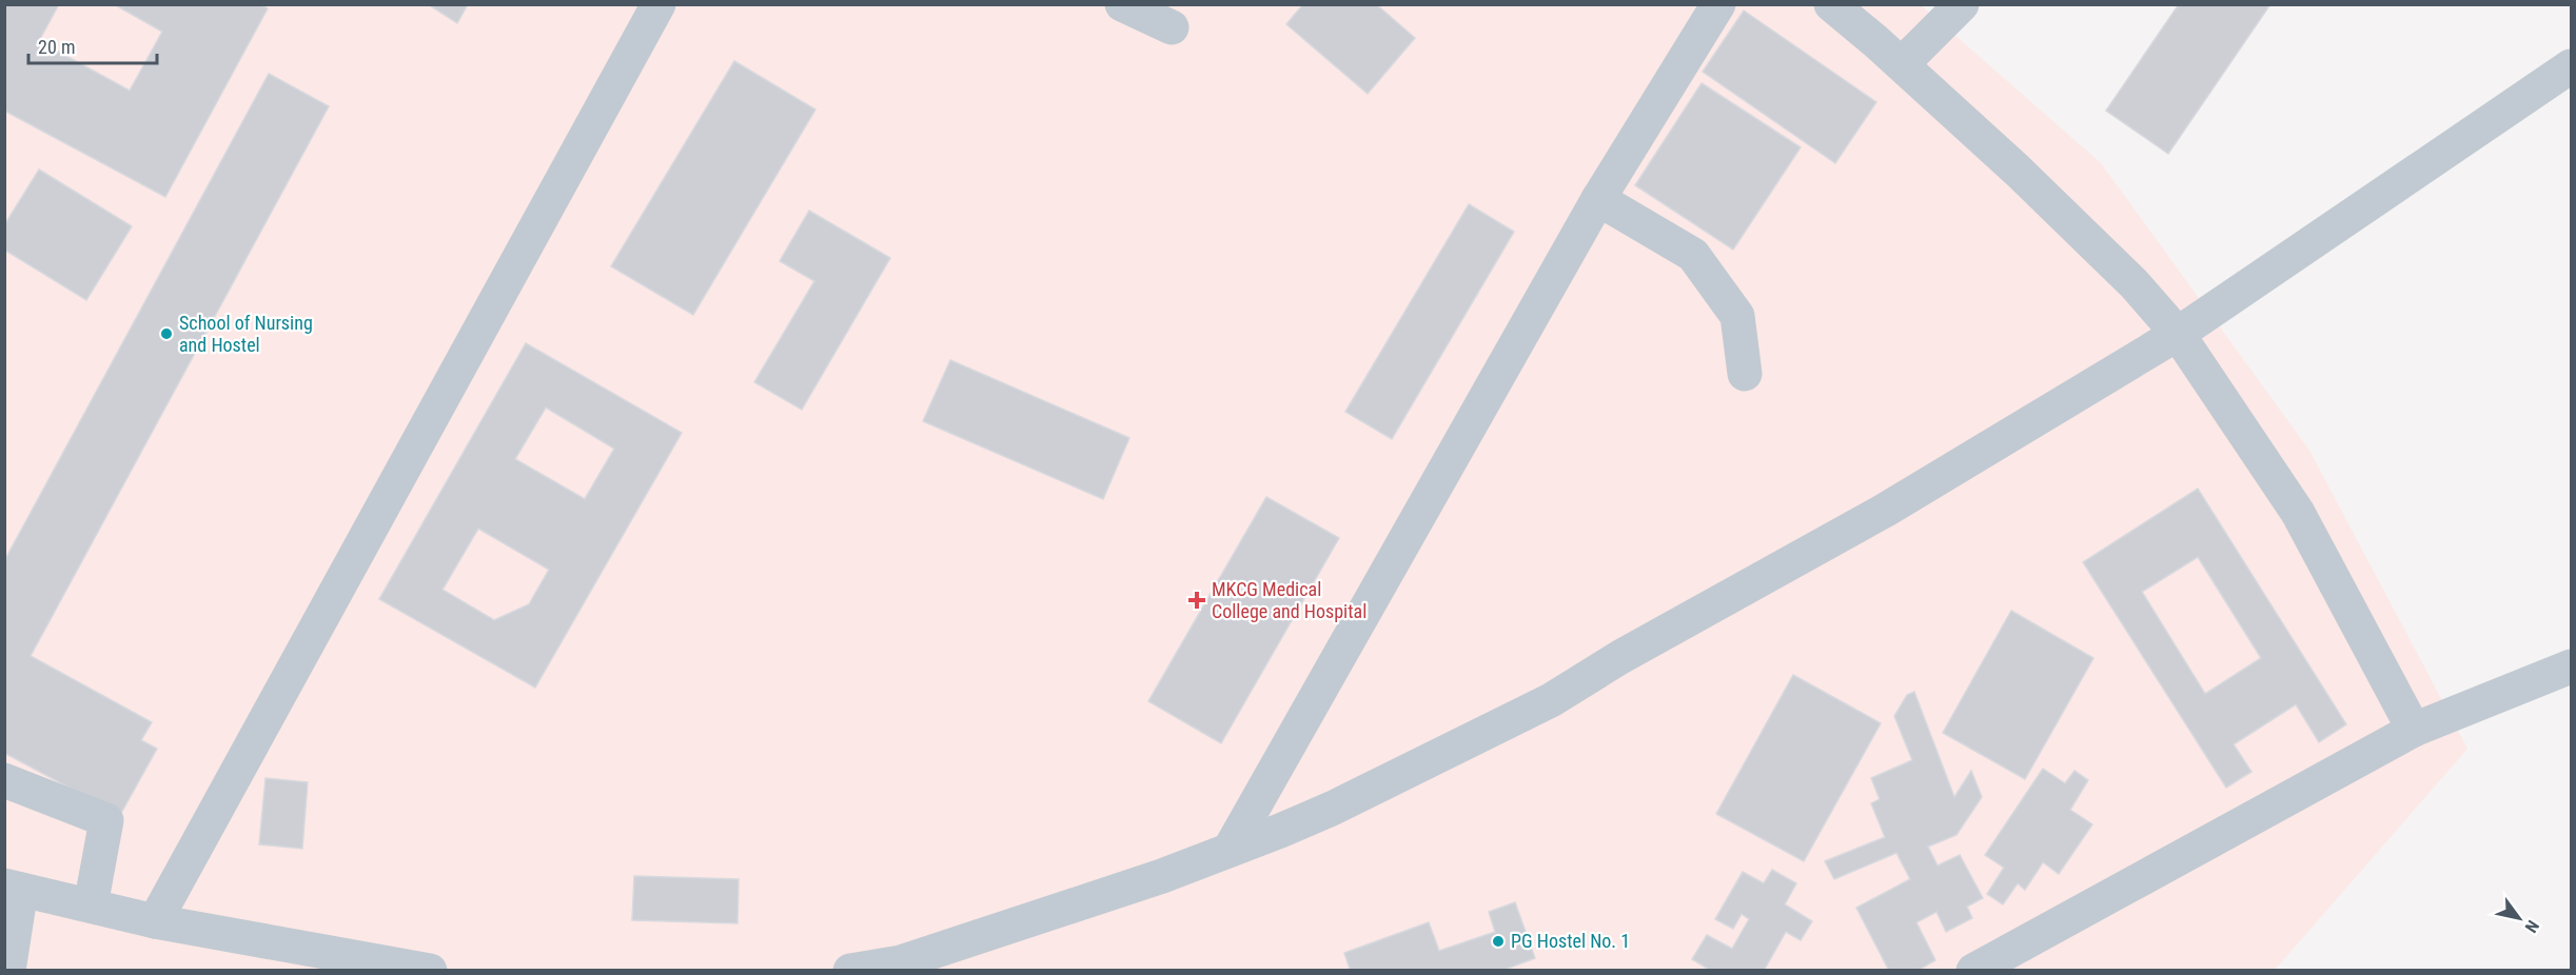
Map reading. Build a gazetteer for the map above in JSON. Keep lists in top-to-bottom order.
{
  "places": {
    "other": ["School of Nursing and Hostel", "PG Hostel No. 1"],
    "health": ["MKCG Medical College and Hospital"]
  },
  "scale_bar": "20 m",
  "north": "bottom right"
}
